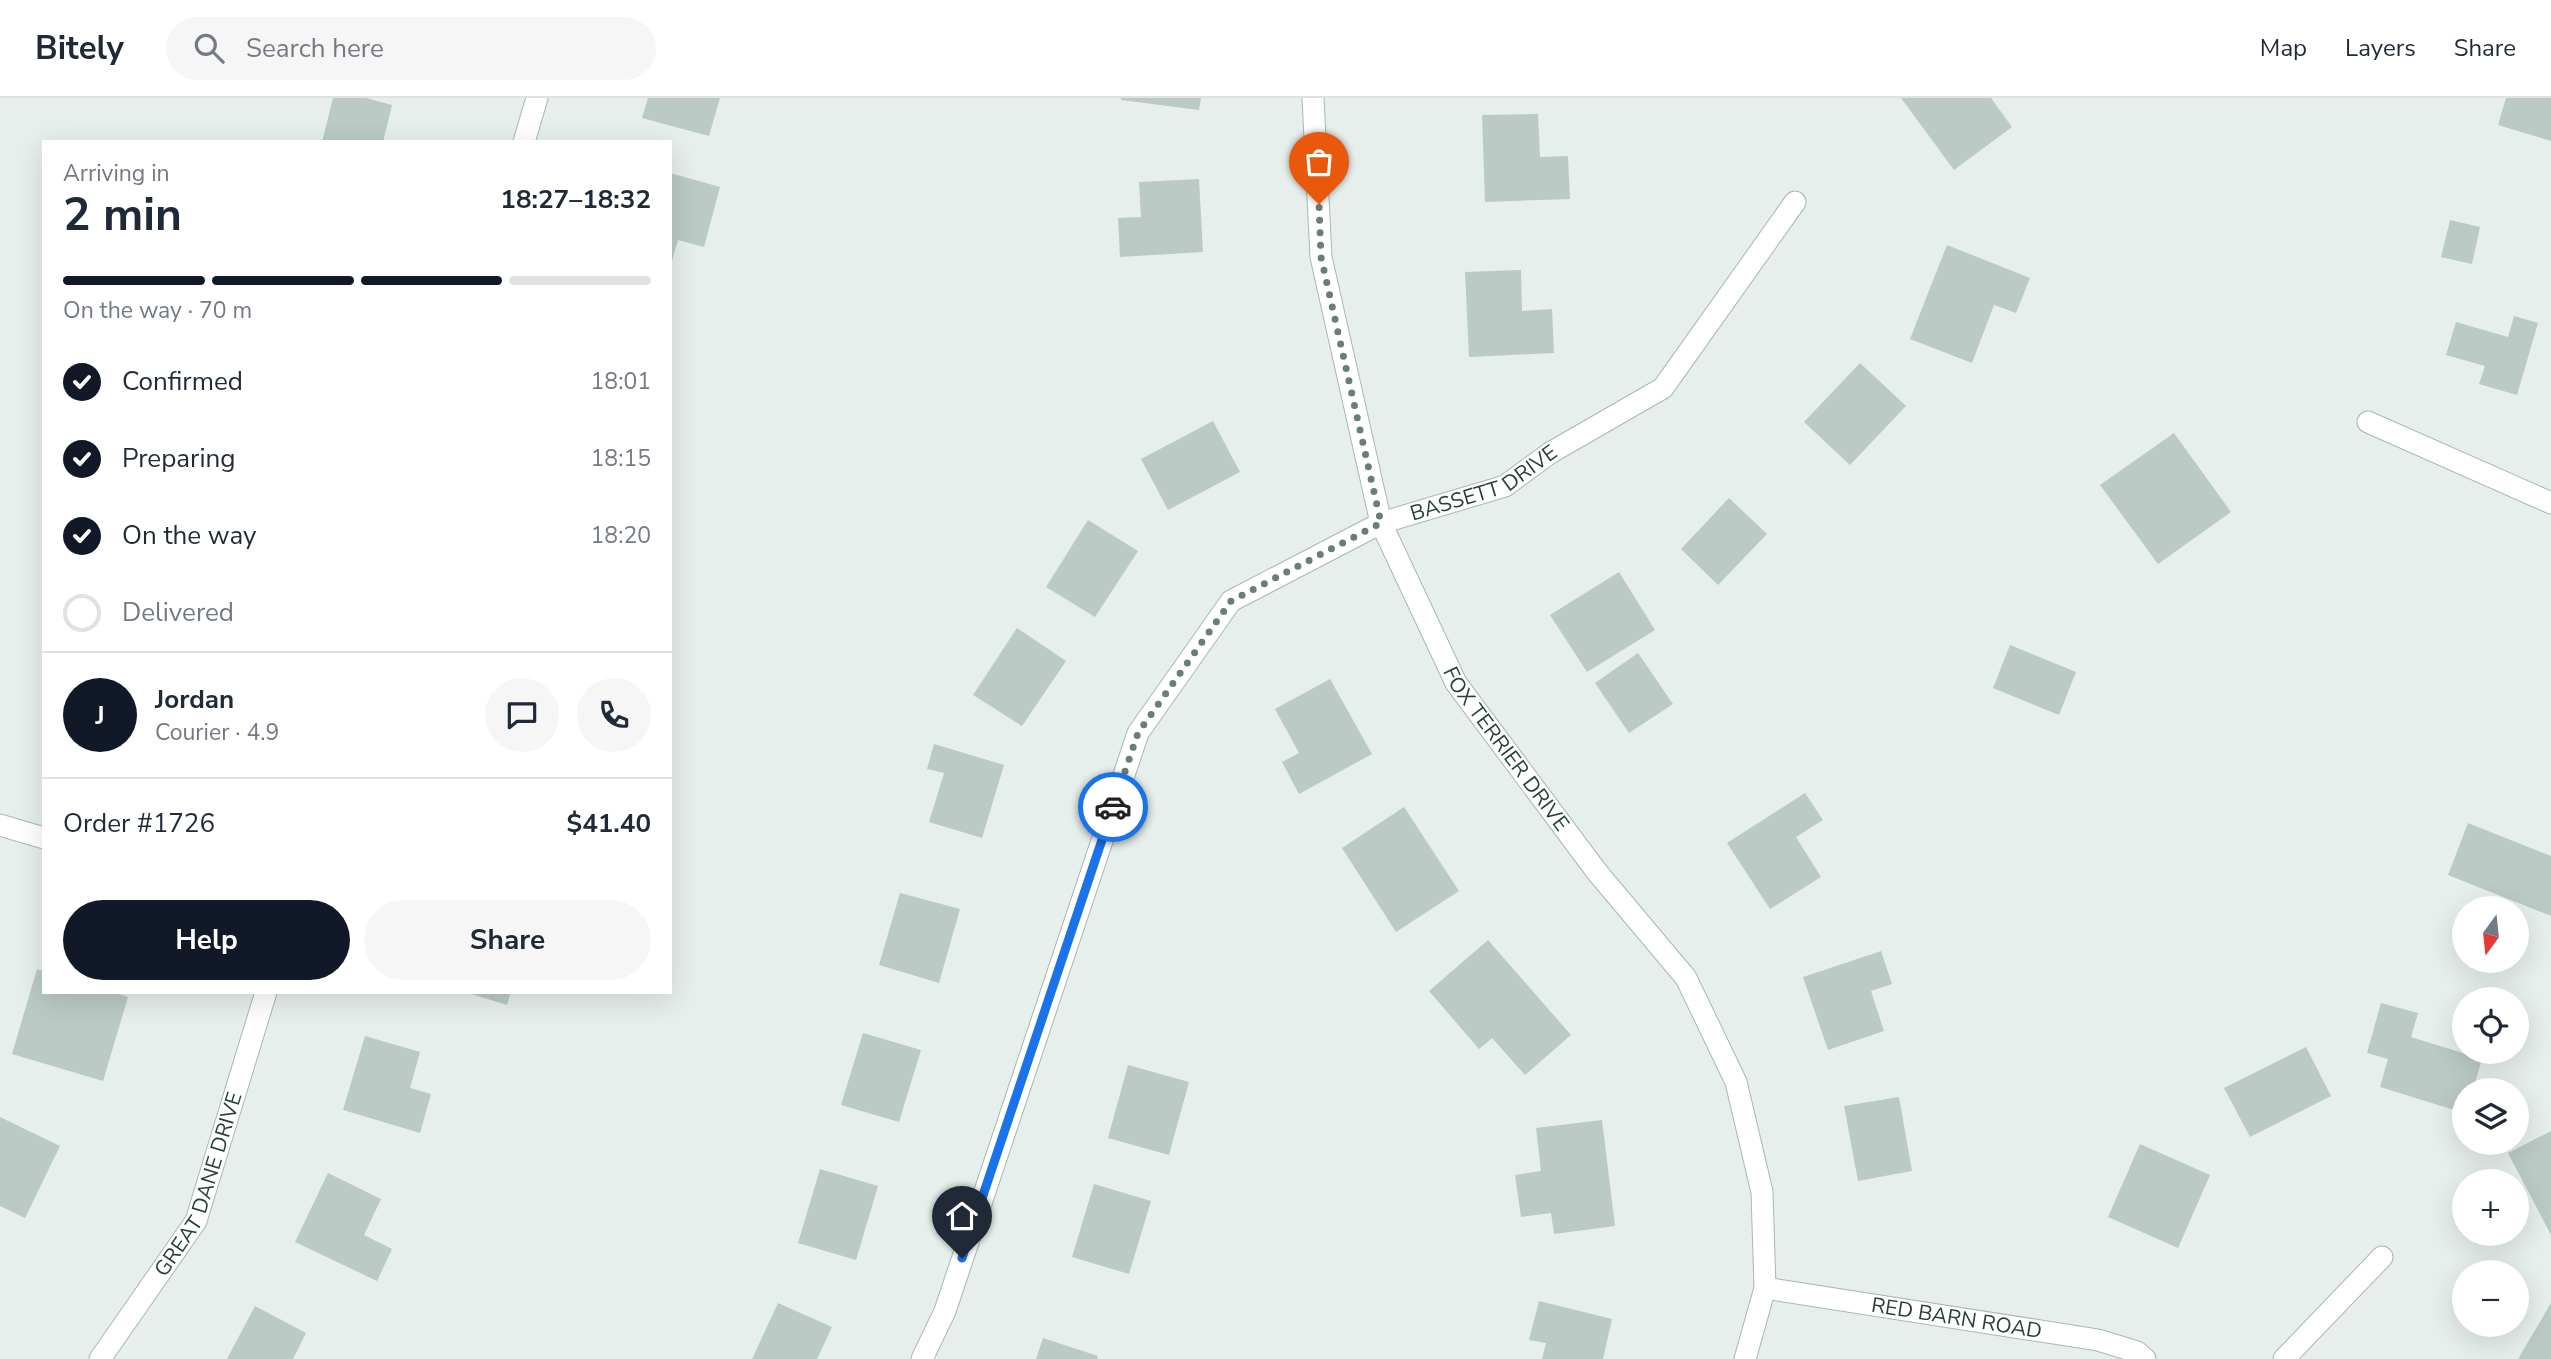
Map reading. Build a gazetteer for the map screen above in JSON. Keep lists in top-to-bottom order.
{
  "streets": {
    "street": [
      "BASSETT DRIVE",
      "FOX TERRIER DRIVE",
      "GREAT DANE DRIVE",
      "RED BARN ROAD"
    ]
  },
  "crossings": [
    ["BASSETT DRIVE", "FOX TERRIER DRIVE"],
    ["FOX TERRIER DRIVE", "RED BARN ROAD"]
  ],
  "north": "bottom",
  "page": {
    "header": "Bitely",
    "search": "Search here",
    "nav": ["Map", "Layers", "Share"],
    "heading": ["2 min", "Arriving in", "18:27–18:32"],
    "panel": [
      "Jordan",
      "Courier · 4.9",
      "Order #1726",
      "$41.40"
    ],
    "bar": "On the way · 70 m",
    "list": [
      ["Confirmed", "18:01"],
      ["Preparing", "18:15"],
      ["On the way", "18:20"],
      "Delivered"
    ],
    "round": "J",
    "buttons": ["Help", "Share"],
    "map_buttons": ["+", "−"]
  }
}
